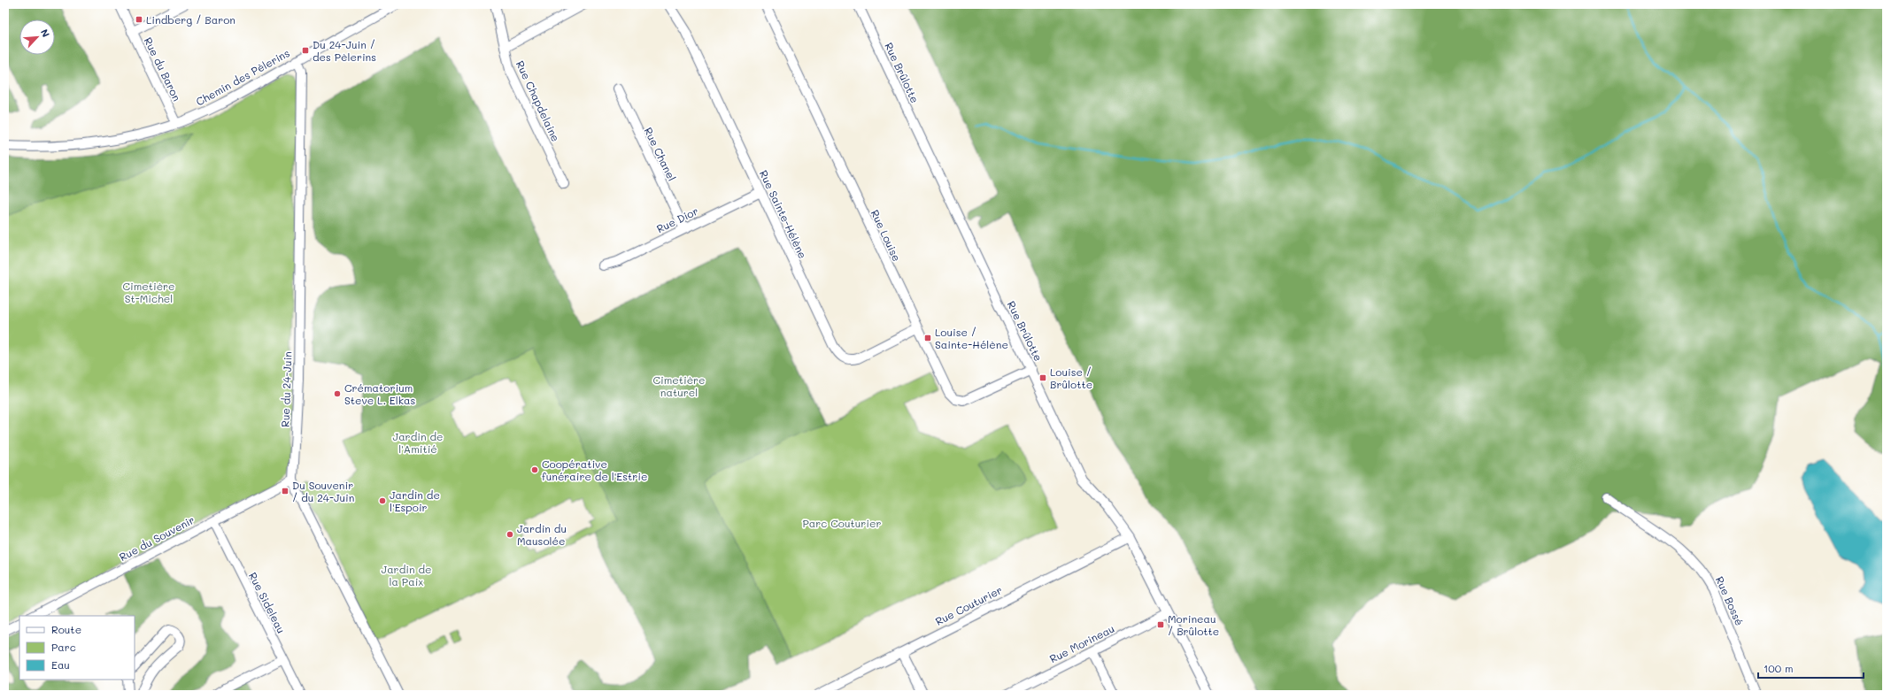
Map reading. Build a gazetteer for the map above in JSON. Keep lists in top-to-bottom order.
{
  "streets": {
    "street": [
      "Rue du Baron",
      "Rue Brûlotte",
      "Chemin des Pèlerins",
      "Rue Chapdelaine",
      "Rue Chanel",
      "Rue Sainte-Hélène",
      "Rue Dior",
      "Rue Louise",
      "Rue du 24-Juin",
      "Rue du Souvenir",
      "Rue Bossé",
      "Rue Sideleau",
      "Rue Couturier",
      "Rue Morineau"
    ]
  },
  "crossings": [
    ["Rue du Baron", "Chemin des Pèlerins"],
    ["Rue Brûlotte", "Rue Louise"],
    ["Rue Brûlotte", "Rue Couturier"],
    ["Rue Brûlotte", "Rue Morineau"],
    ["Chemin des Pèlerins", "Rue du 24-Juin"],
    ["Rue Chanel", "Rue Dior"],
    ["Rue Sainte-Hélène", "Rue Dior"],
    ["Rue Sainte-Hélène", "Rue Louise"],
    ["Rue du 24-Juin", "Rue du Souvenir"],
    ["Rue du Souvenir", "Rue Sideleau"]
  ],
  "parks": [
    "Cimetière St-Michel",
    "Cimetière naturel",
    "Jardin de l'Amitié",
    "Parc Couturier",
    "Jardin de la Paix"
  ],
  "places": {
    "transit": [
      "Lindberg / Baron",
      "Du 24-Juin / des Pèlerins",
      "Louise / Sainte-Hélène",
      "Louise / Brûlotte",
      "Du Souvenir / du 24-Juin",
      "Morineau / Brûlotte"
    ],
    "other": [
      "Crématorium Steve L. Elkas",
      "Coopérative funéraire de l'Estrie",
      "Jardin de l'Espoir",
      "Jardin du Mausolée"
    ]
  },
  "legend": ["Route", "Parc", "Eau"],
  "scale_bar": "100 m",
  "north": "top right"
}
